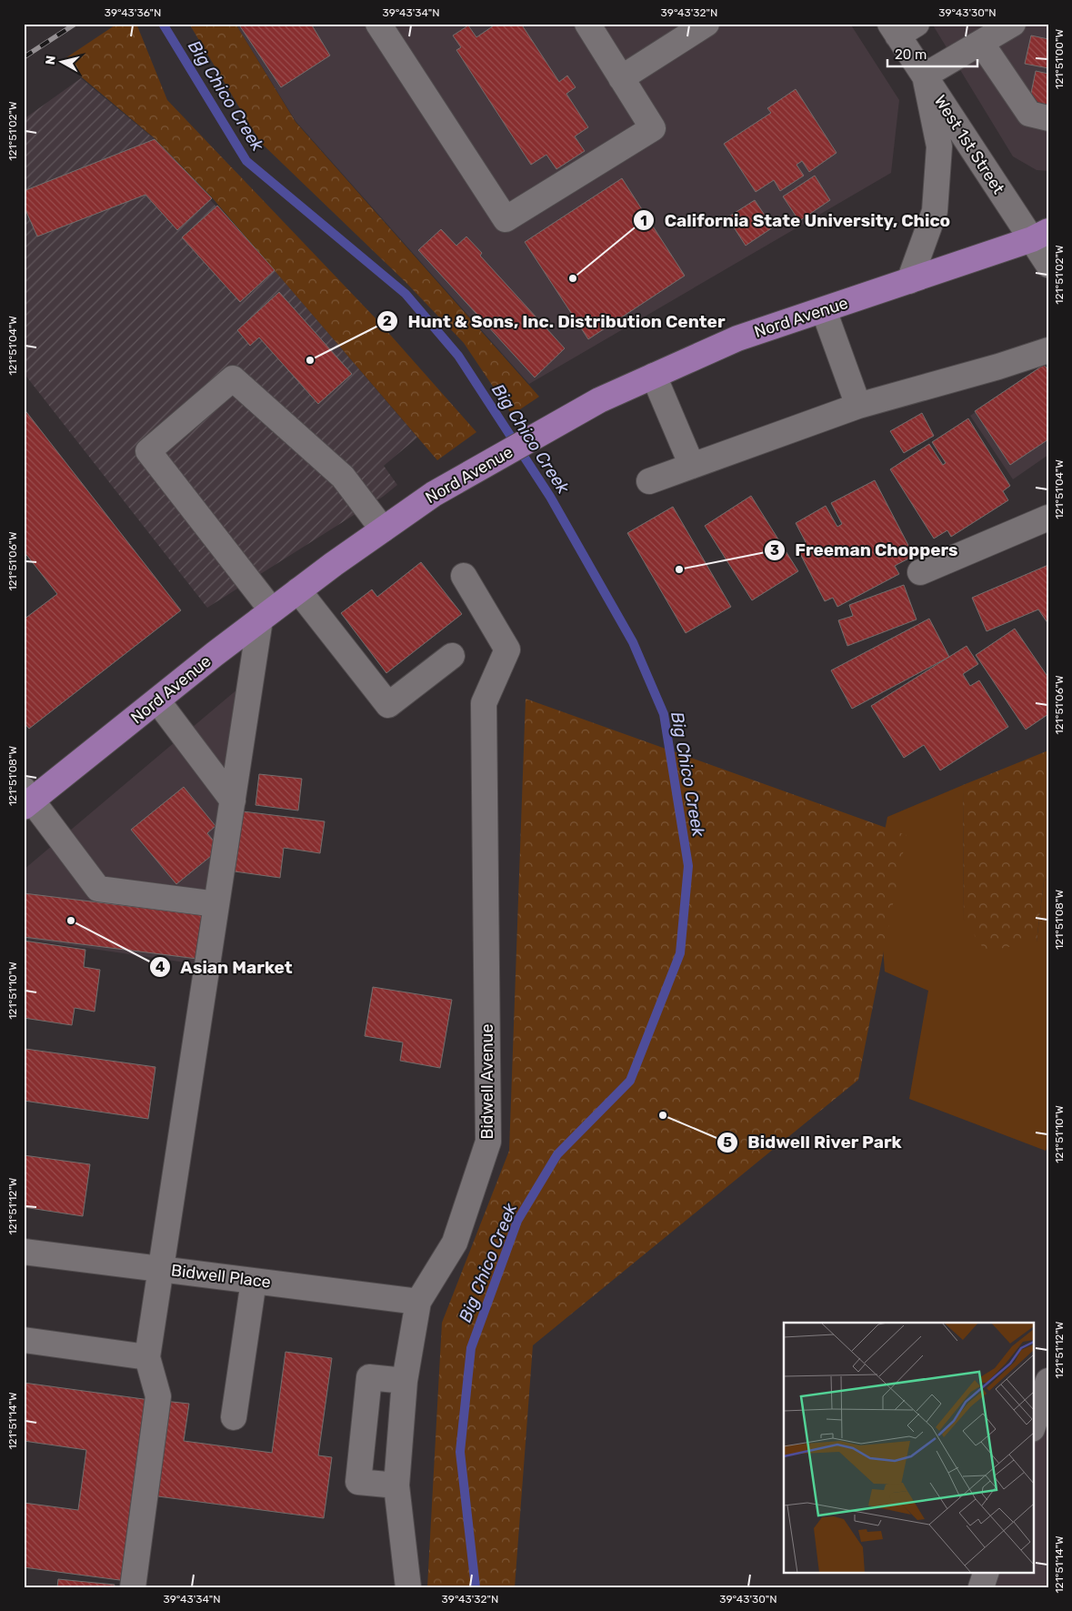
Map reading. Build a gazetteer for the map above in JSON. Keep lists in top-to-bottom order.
{
  "streets": {
    "main road": ["Nord Avenue"],
    "street": ["West 1st Street", "Bidwell Avenue", "Bidwell Place"]
  },
  "crossings": [
    ["West 1st Street", "Nord Avenue"],
    ["Bidwell Avenue", "Bidwell Place"]
  ],
  "water": ["Big Chico Creek"],
  "places": [
    "California State University, Chico",
    "Hunt & Sons, Inc. Distribution Center",
    "Freeman Choppers",
    "Asian Market",
    "Bidwell River Park"
  ],
  "scale_bar": "20 m",
  "north": "left",
  "coordinates": [
    "39°43'36\"N",
    "39°43'34\"N",
    "39°43'32\"N",
    "39°43'30\"N",
    "121°51'00\"W",
    "121°51'02\"W",
    "121°51'04\"W",
    "121°51'06\"W",
    "121°51'08\"W",
    "121°51'10\"W",
    "121°51'12\"W",
    "121°51'14\"W"
  ]
}
